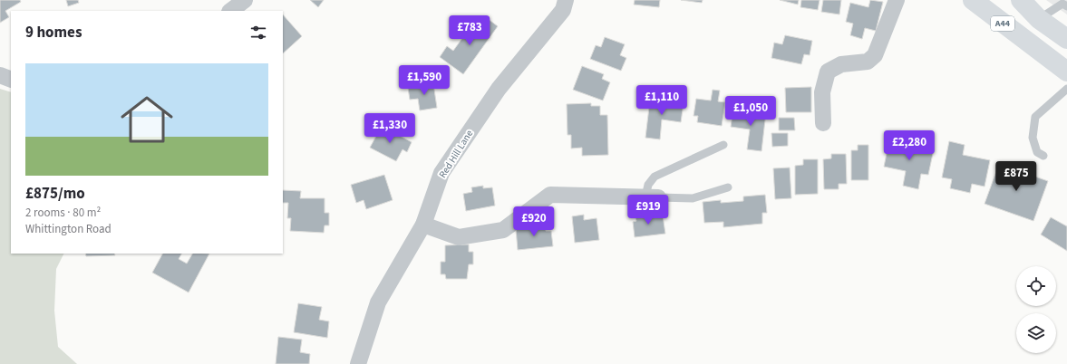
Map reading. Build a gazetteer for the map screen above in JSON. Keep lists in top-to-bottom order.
{
  "streets": {
    "main road": ["A44"],
    "street": ["Red Hill Lane"]
  },
  "page": {
    "heading": "9 homes",
    "price": [
      "£783",
      "£1,590",
      "£1,110",
      "£1,050",
      "£1,330",
      "£2,280",
      "£875",
      "£919",
      "£920"
    ],
    "list": [
      {
        "name": "£875/mo",
        "note": "2 rooms · 80 m² · Whittington Road"
      }
    ]
  }
}
